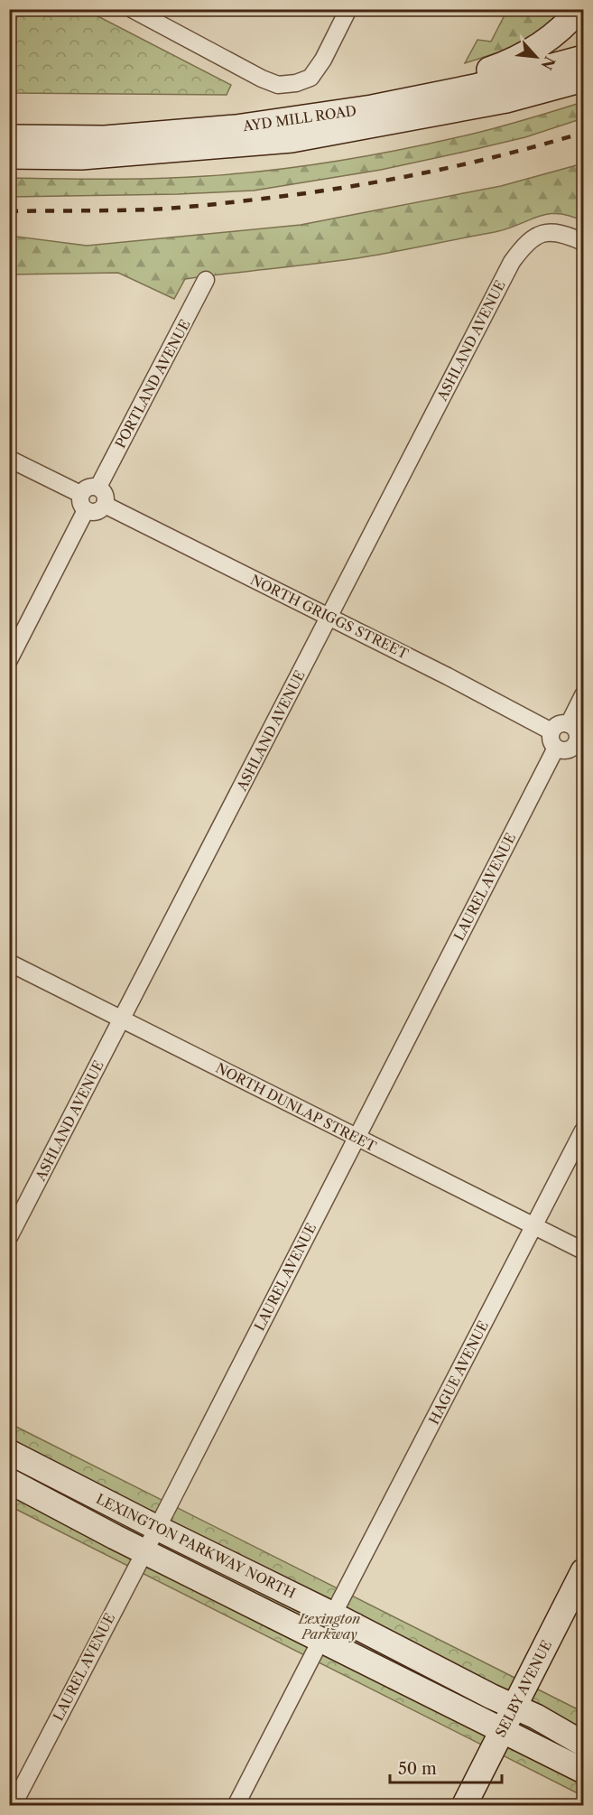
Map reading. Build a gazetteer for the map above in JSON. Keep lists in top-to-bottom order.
{
  "streets": {
    "main road": ["AYD MILL ROAD", "LEXINGTON PARKWAY NORTH", "SELBY AVENUE"],
    "street": [
      "ASHLAND AVENUE",
      "PORTLAND AVENUE",
      "NORTH GRIGGS STREET",
      "LAUREL AVENUE",
      "NORTH DUNLAP STREET",
      "HAGUE AVENUE"
    ]
  },
  "crossings": [
    ["ASHLAND AVENUE", "NORTH GRIGGS STREET"],
    ["ASHLAND AVENUE", "NORTH DUNLAP STREET"],
    ["PORTLAND AVENUE", "NORTH GRIGGS STREET"],
    ["NORTH GRIGGS STREET", "LAUREL AVENUE"],
    ["LAUREL AVENUE", "NORTH DUNLAP STREET"],
    ["LAUREL AVENUE", "LEXINGTON PARKWAY NORTH"],
    ["NORTH DUNLAP STREET", "HAGUE AVENUE"],
    ["HAGUE AVENUE", "LEXINGTON PARKWAY NORTH"],
    ["LEXINGTON PARKWAY NORTH", "SELBY AVENUE"]
  ],
  "parks": ["Lexington Parkway"],
  "scale_bar": "50 m",
  "north": "bottom right"
}
